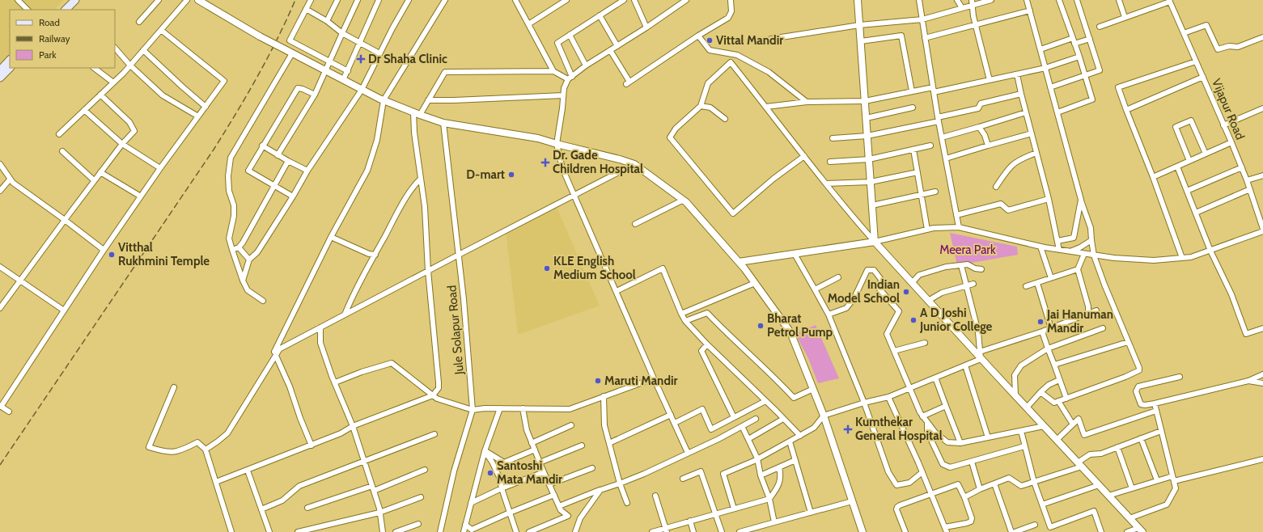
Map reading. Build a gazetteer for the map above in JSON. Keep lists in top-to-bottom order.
{
  "streets": {
    "street": ["Vijapur Road", "Jule Solapur Road"]
  },
  "parks": ["Meera Park"],
  "places": {
    "other": [
      "Vittal Mandir",
      "D-mart",
      "Vitthal Rukhmini Temple",
      "KLE English Medium School",
      "Indian Model School",
      "A D Joshi Junior College",
      "Jai Hanuman Mandir",
      "Bharat Petrol Pump",
      "Maruti Mandir",
      "Santoshi Mata Mandir"
    ],
    "health": ["Dr Shaha Clinic", "Dr. Gade Children Hospital", "Kumthekar General Hospital"]
  },
  "legend": ["Road", "Railway", "Park"]
}
